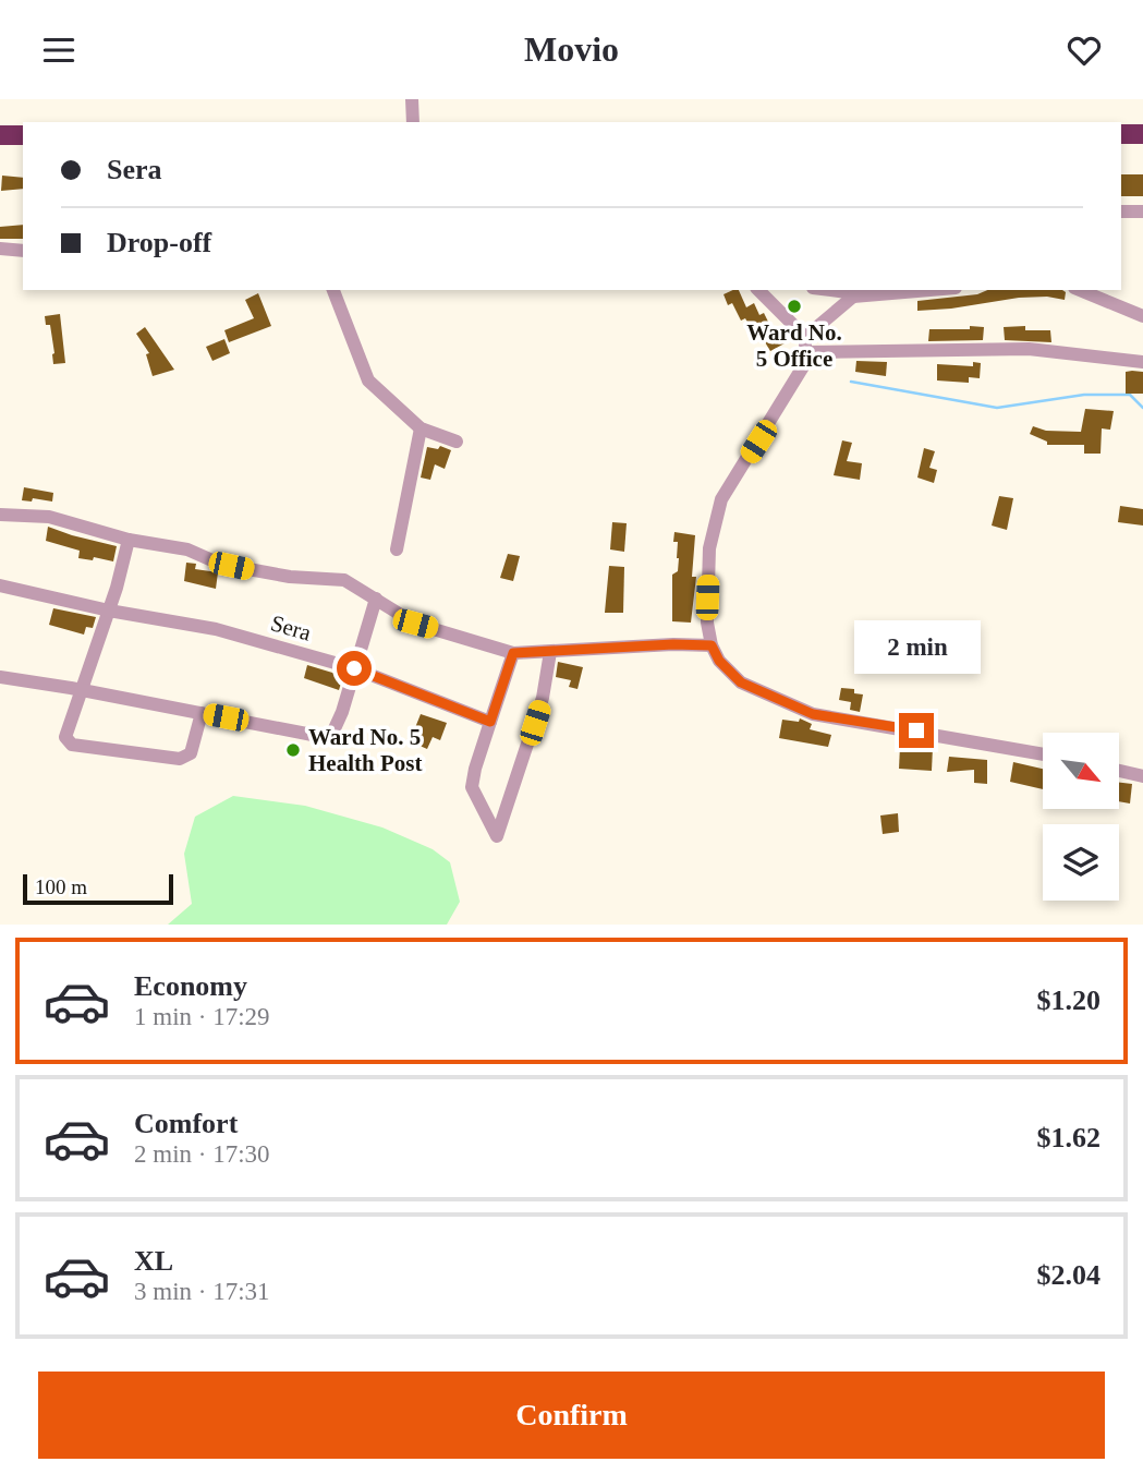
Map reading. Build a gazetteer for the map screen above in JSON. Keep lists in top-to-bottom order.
{
  "streets": {
    "street": ["Sera"]
  },
  "places": ["Ward No. 5 Office", "Ward No. 5 Health Post"],
  "scale_bar": "100 m",
  "north": "bottom right",
  "page": {
    "header": "Movio",
    "banner": ["Sera", "Drop-off"],
    "bubble": "2 min",
    "scale": "100 m",
    "list": [
      {
        "name": "Economy",
        "note": "1 min · 17:29",
        "value": "$1.20"
      },
      {
        "name": "Comfort",
        "note": "2 min · 17:30",
        "value": "$1.62"
      },
      {
        "name": "XL",
        "note": "3 min · 17:31",
        "value": "$2.04"
      }
    ],
    "buttons": "Confirm"
  }
}
